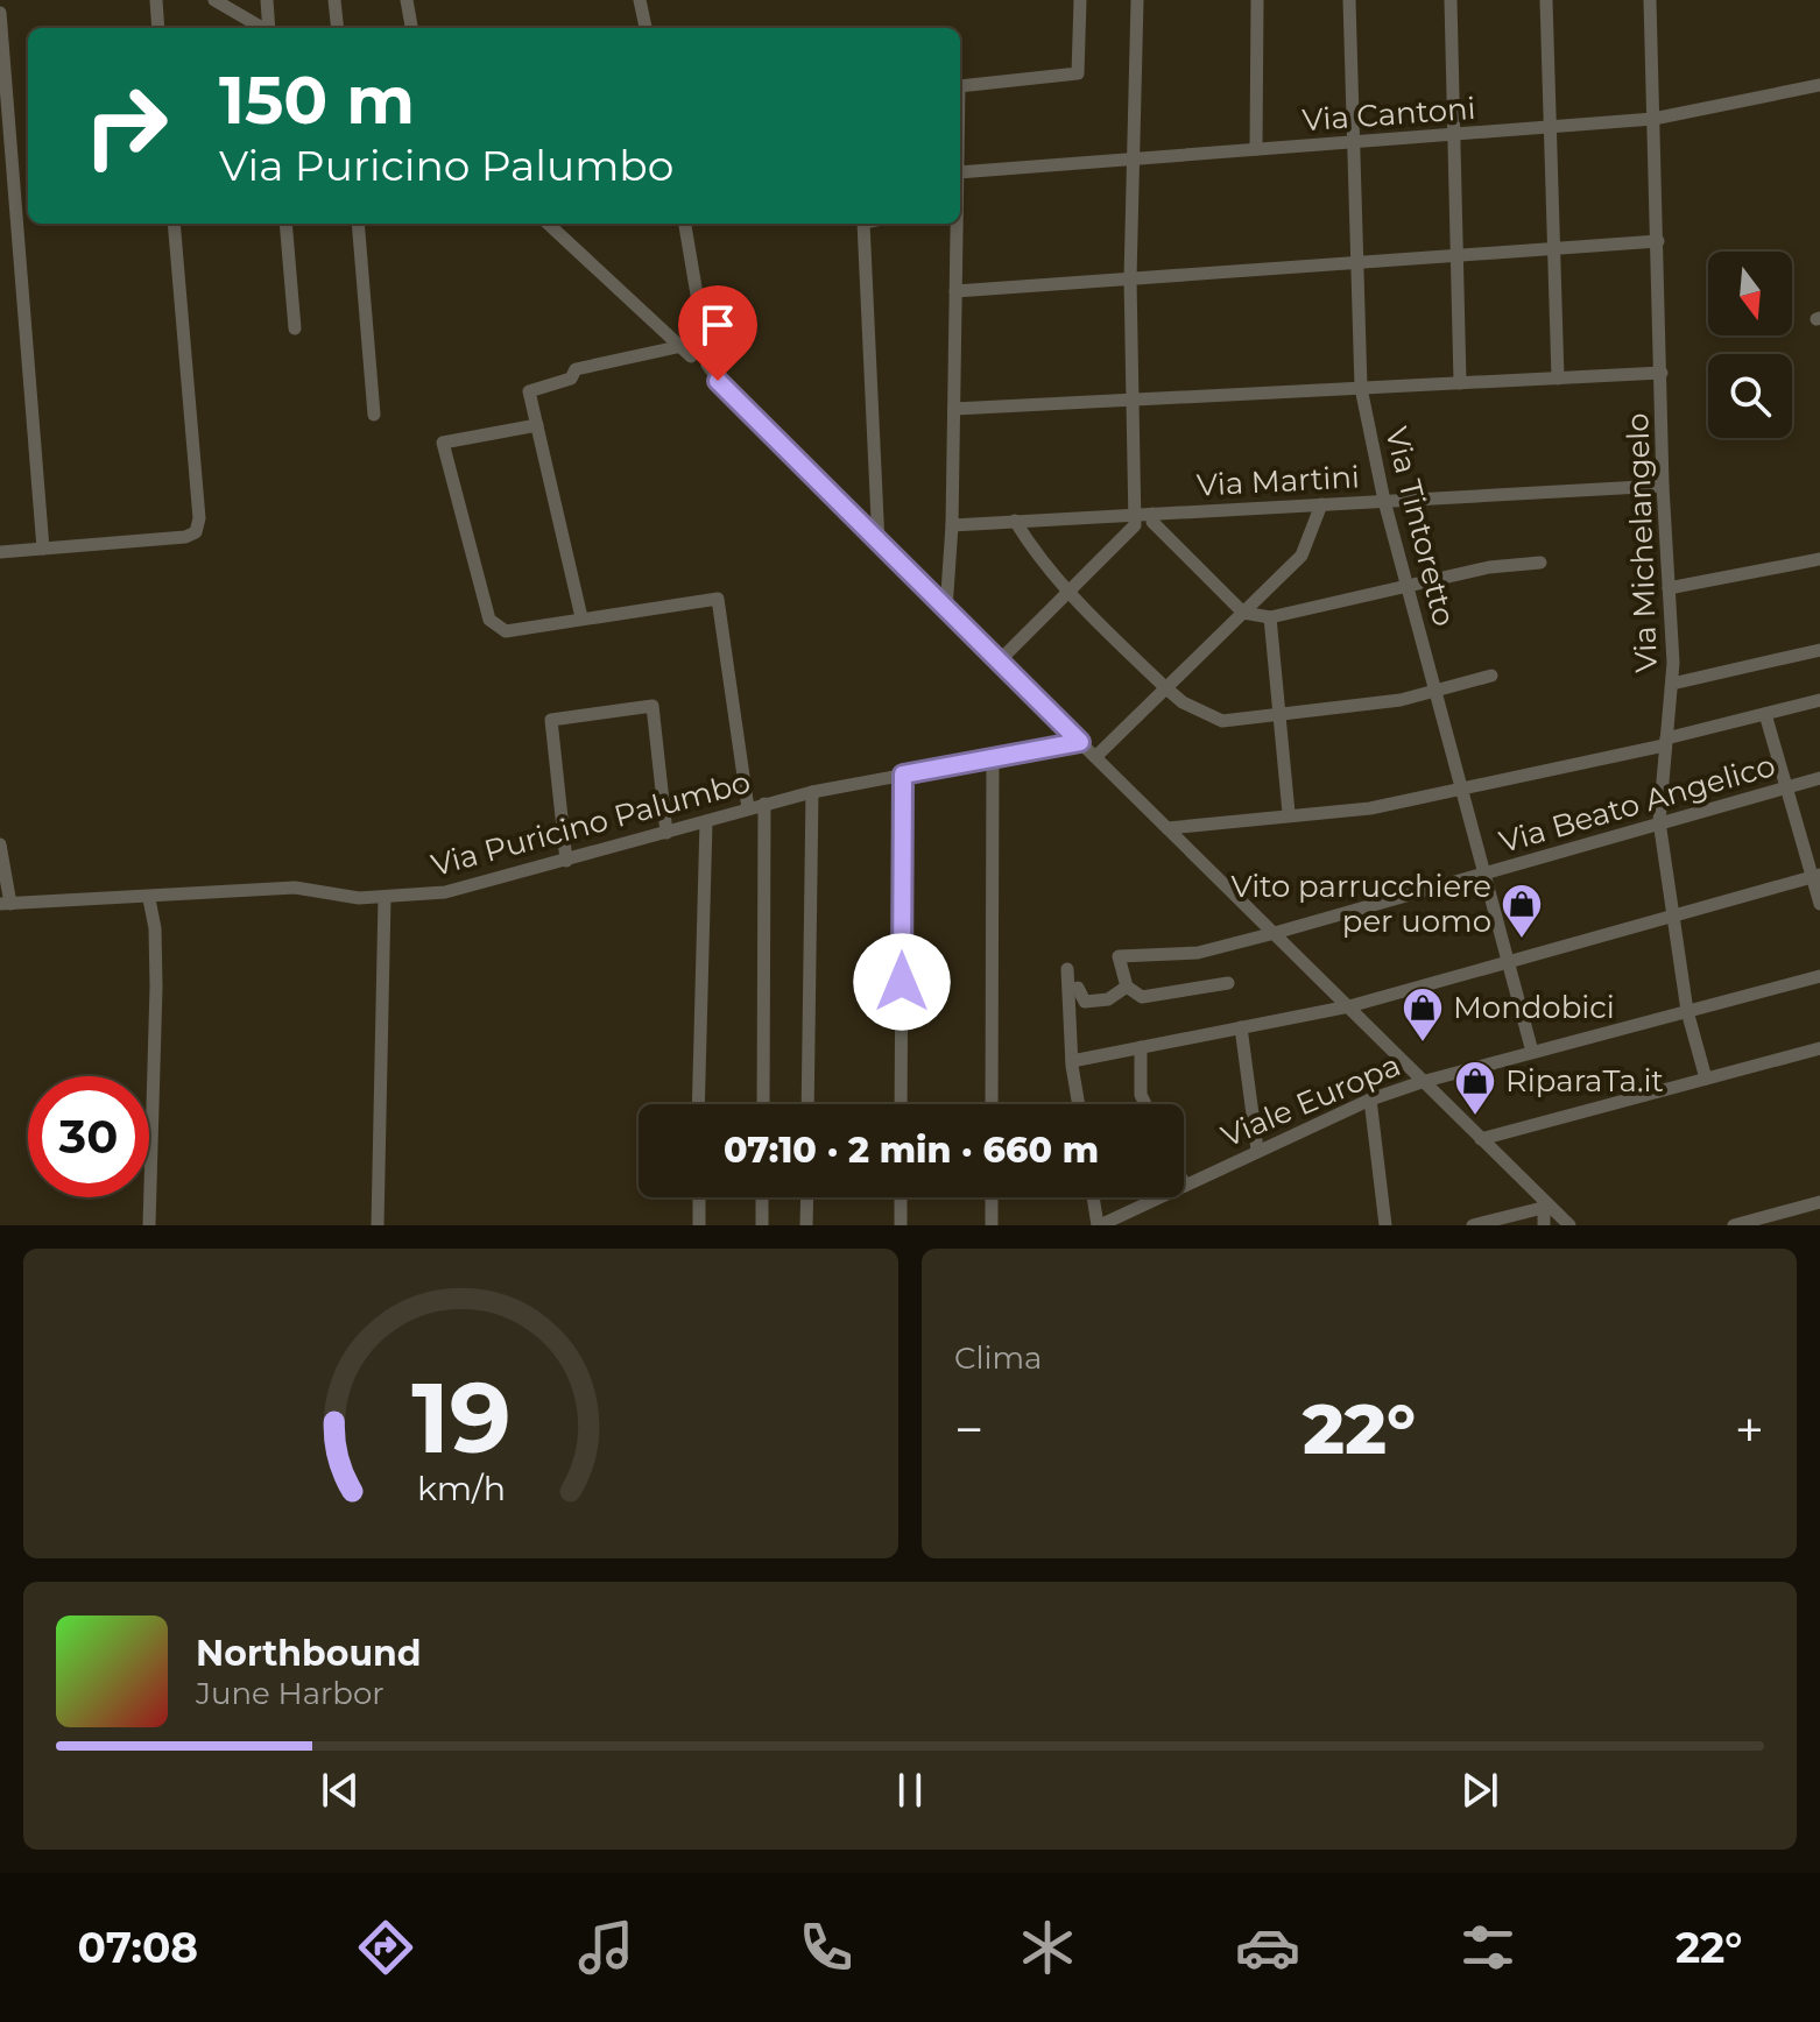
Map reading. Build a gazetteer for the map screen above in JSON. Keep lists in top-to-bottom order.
{
  "streets": {
    "street": [
      "Via Cantoni",
      "Via Martini",
      "Via Tintoretto",
      "Via Michelangelo",
      "Via Beato Angelico",
      "Via Puricino Palumbo",
      "Viale Europa"
    ]
  },
  "crossings": [
    ["Via Cantoni", "Via Tintoretto"],
    ["Via Cantoni", "Via Michelangelo"],
    ["Via Martini", "Via Tintoretto"],
    ["Via Martini", "Via Michelangelo"],
    ["Via Tintoretto", "Via Beato Angelico"],
    ["Via Tintoretto", "Viale Europa"],
    ["Via Michelangelo", "Via Beato Angelico"],
    ["Via Michelangelo", "Viale Europa"]
  ],
  "places": {
    "shop": ["Vito parrucchiere per uomo", "Mondobici", "RiparaTa.it"]
  },
  "north": "bottom",
  "page": {
    "turn": ["150 m", "Via Puricino Palumbo"],
    "limit": "30",
    "trip": "07:10 · 2 min · 660 m",
    "tile": "Clima",
    "heat": ["−", "22°", "+"],
    "song": ["Northbound", "June Harbor"],
    "tabs": ["07:08", "22°"],
    "gauge": ["19", "km/h"]
  }
}
